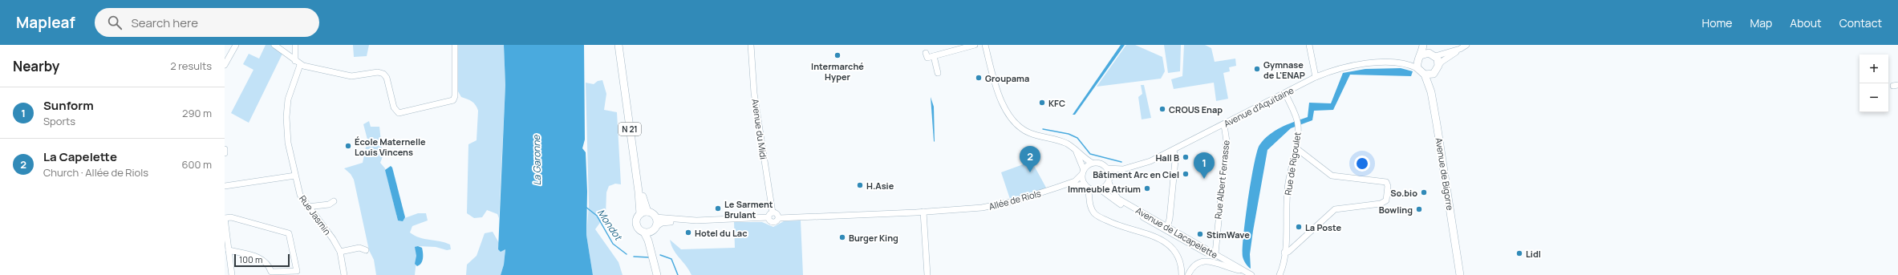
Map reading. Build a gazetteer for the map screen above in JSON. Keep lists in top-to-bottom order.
{
  "streets": {
    "main road": ["N 21", "Avenue de Bigorre"],
    "street": [
      "Avenue d'Aquitaine",
      "Avenue du Midi",
      "Rue de Rigoulet",
      "Rue Albert Ferrasse",
      "Allée de Riols",
      "Rue Jasmin",
      "Avenue de Lacapelette"
    ]
  },
  "crossings": [
    ["Avenue d'Aquitaine", "Rue de Rigoulet"],
    ["Avenue d'Aquitaine", "Avenue de Bigorre"],
    ["Avenue d'Aquitaine", "Rue Albert Ferrasse"],
    ["Avenue d'Aquitaine", "Allée de Riols"],
    ["Avenue d'Aquitaine", "Avenue de Lacapelette"],
    ["Avenue du Midi", "Allée de Riols"],
    ["Rue Albert Ferrasse", "Avenue de Lacapelette"],
    ["Allée de Riols", "Avenue de Lacapelette"]
  ],
  "water": ["La Garonne", "Mondot"],
  "places": [
    "Intermarché Hyper",
    "Gymnase de L'ENAP",
    "Groupama",
    "KFC",
    "CROUS Enap",
    "École Maternelle Louis Vincens",
    "Hall B",
    "Bâtiment Arc en Ciel",
    "H.Asie",
    "Immeuble Atrium",
    "So.bio",
    "Le Sarment Brulant",
    "Bowling",
    "La Poste",
    "Hotel du Lac",
    "StimWave",
    "Burger King",
    "Lidl"
  ],
  "scale_bar": "100 m",
  "page": {
    "header": "Mapleaf",
    "search": "Search here",
    "nav": [
      "Home",
      "Map",
      "About",
      "Contact"
    ],
    "heading": ["Nearby", "2 results"],
    "map_buttons": ["+", "−"],
    "list": [
      {
        "mark": "1",
        "name": "Sunform",
        "note": "Sports",
        "value": "290 m"
      },
      {
        "mark": "2",
        "name": "La Capelette",
        "note": "Church · Allée de Riols",
        "value": "600 m"
      }
    ],
    "pins": ["2", "1"],
    "scale": "100 m"
  }
}
